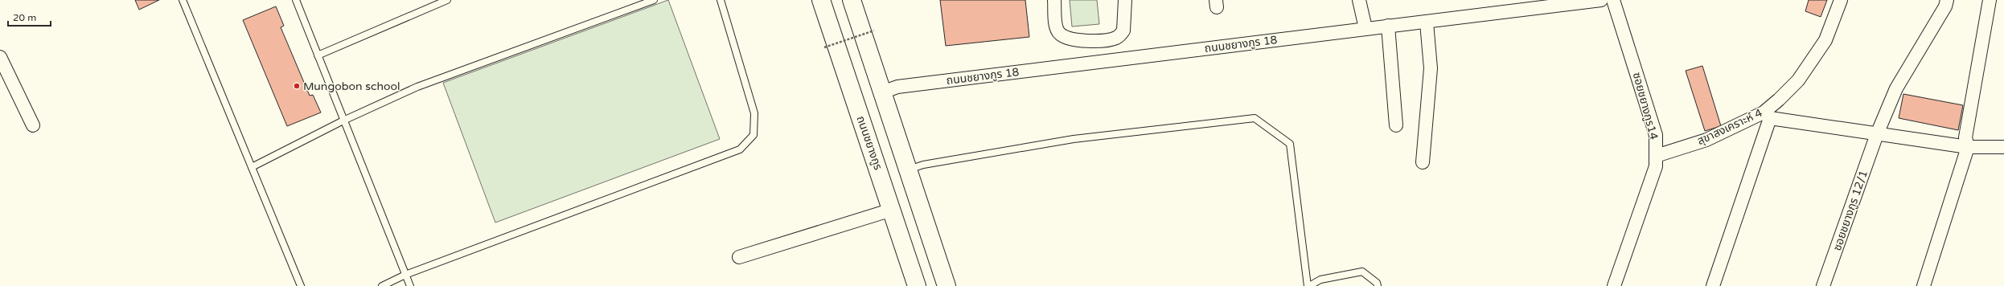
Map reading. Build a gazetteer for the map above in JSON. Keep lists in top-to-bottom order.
{
  "streets": {
    "main road": ["ถนนชยางกูร"],
    "street": [
      "ถนนชยางกูร 18",
      "ซอยชยางกูร14",
      "สุขาสงเคราะห์ 4",
      "ซอยชยางกูร 12/1"
    ]
  },
  "crossings": [
    ["ซอยชยางกูร14", "สุขาสงเคราะห์ 4"]
  ],
  "places": ["Mungobon school"],
  "scale_bar": "20 m"
}
